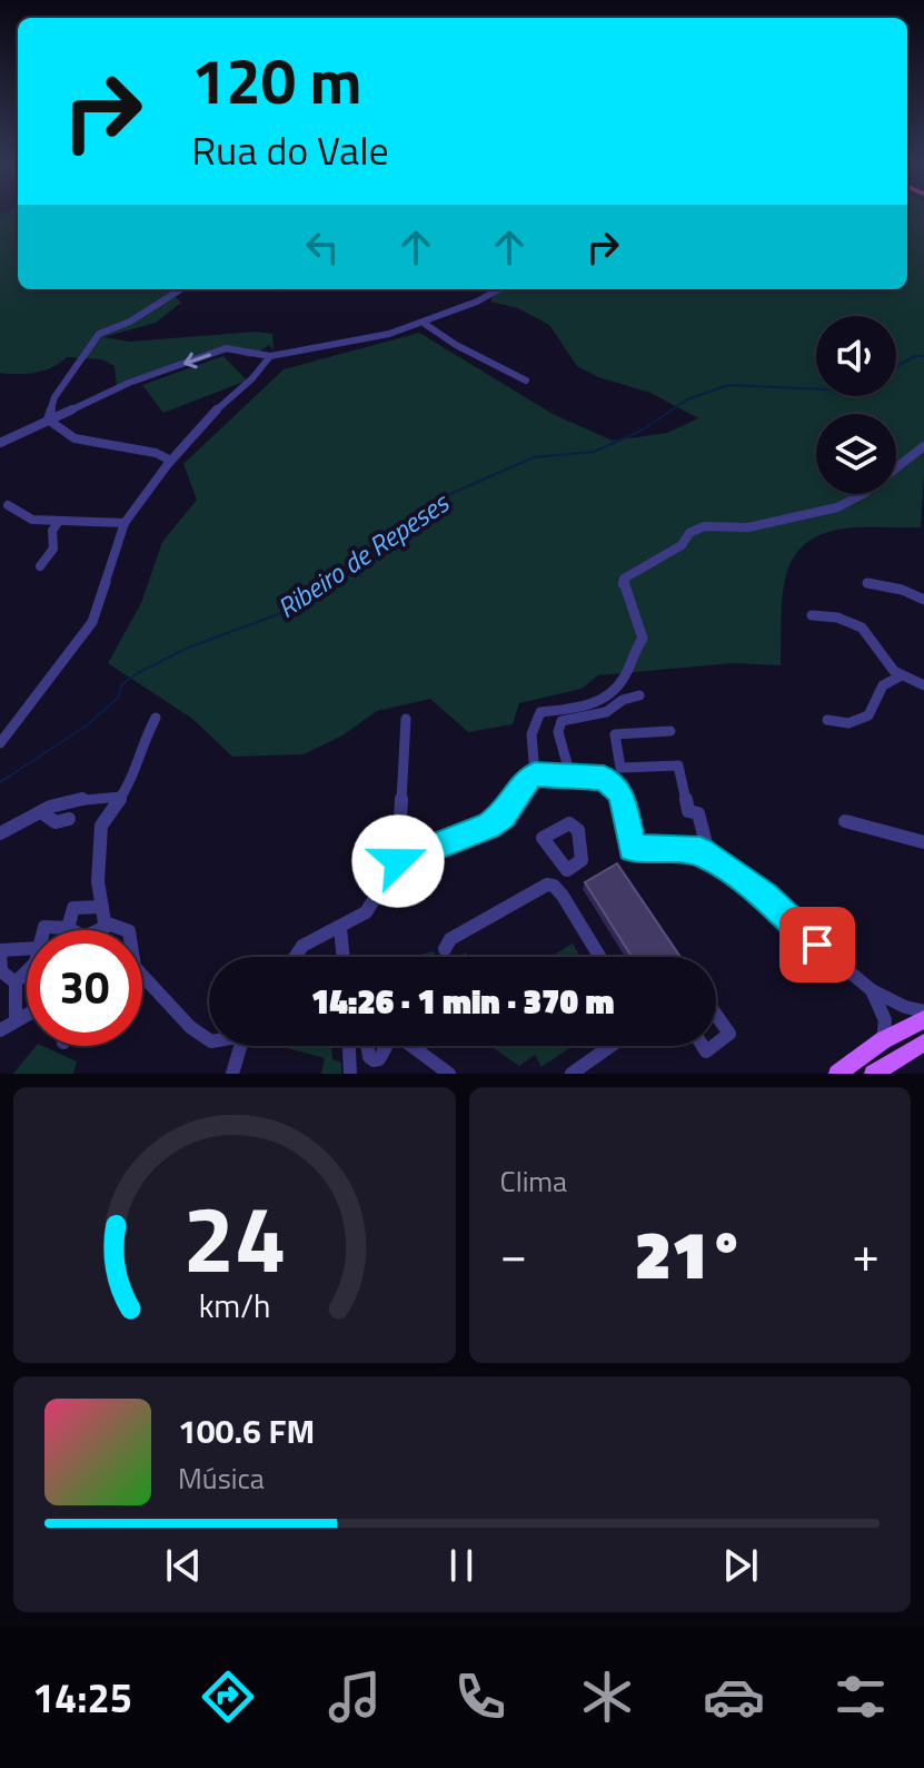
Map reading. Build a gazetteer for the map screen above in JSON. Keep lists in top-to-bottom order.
{
  "water": ["Ribeiro de Repeses"],
  "page": {
    "turn": ["120 m", "Rua do Vale"],
    "limit": "30",
    "trip": "14:26 · 1 min · 370 m",
    "tile": "Clima",
    "heat": ["−", "21°", "+"],
    "song": ["100.6 FM", "Música"],
    "tabs": "14:25",
    "gauge": ["24", "km/h"]
  }
}
